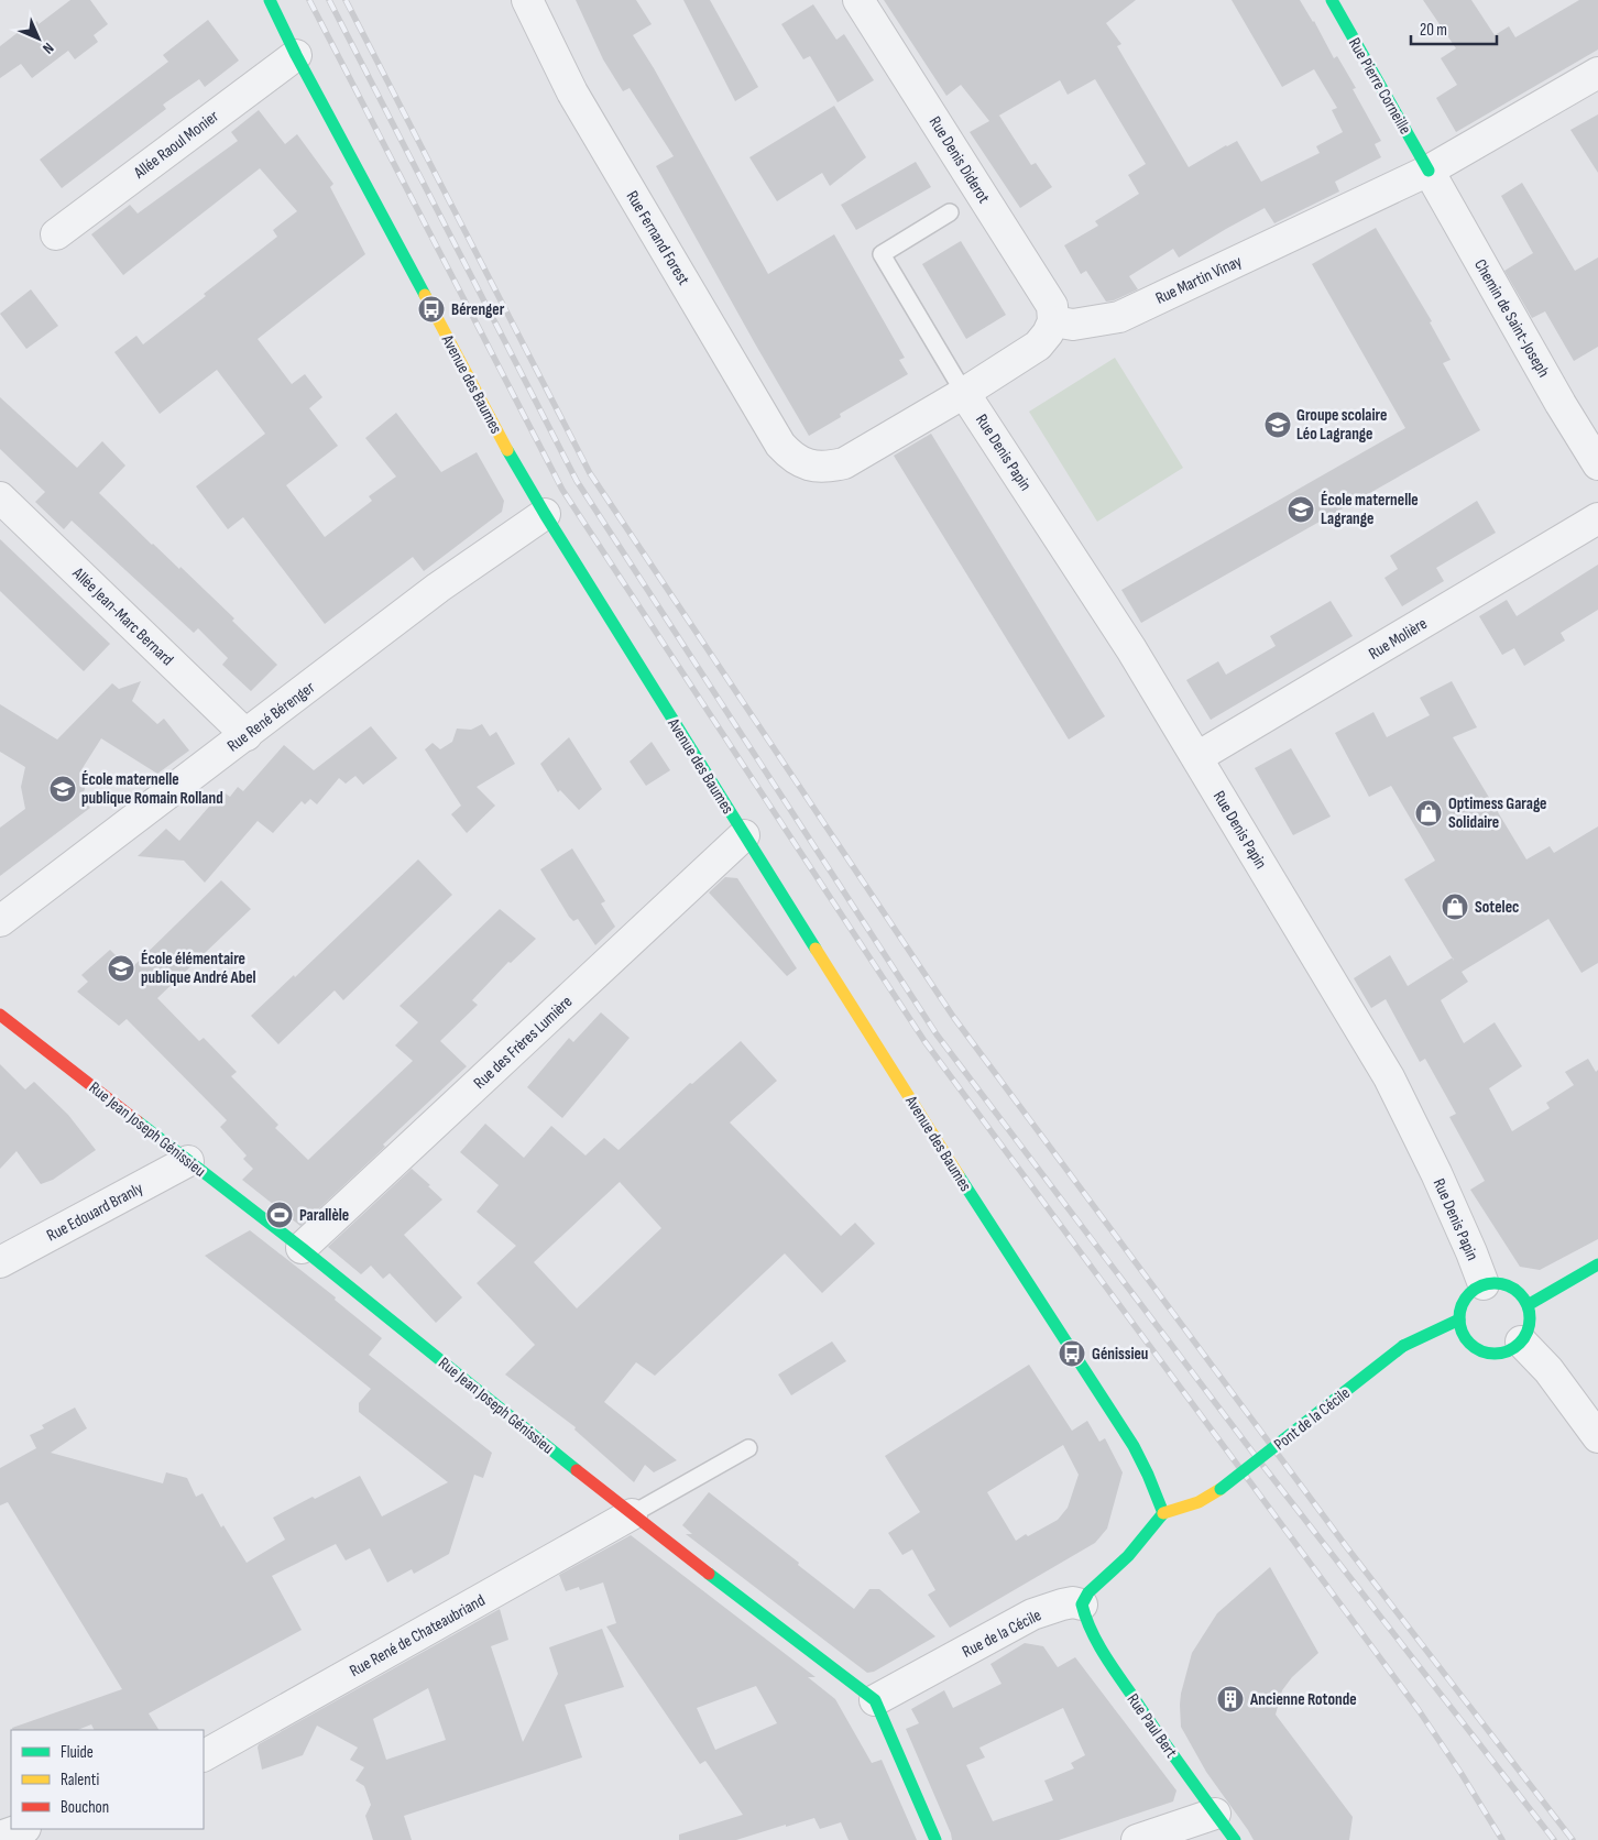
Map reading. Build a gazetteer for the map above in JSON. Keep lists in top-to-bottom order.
{
  "streets": {
    "street": [
      "Rue Pierre Corneille",
      "Allée Raoul Monier",
      "Rue Denis Diderot",
      "Rue Fernand Forest",
      "Rue Martin Vinay",
      "Chemin de Saint-Joseph",
      "Avenue des Baumes",
      "Rue Denis Papin",
      "Allée Jean-Marc Bernard",
      "Rue Molière",
      "Rue René Bérenger",
      "Rue des Frères Lumière",
      "Rue Jean Joseph Génissieu",
      "Rue Edouard Branly",
      "Pont de la Cécile",
      "Rue de la Cécile",
      "Rue René de Chateaubriand",
      "Rue Paul Bert"
    ]
  },
  "crossings": [
    ["Rue Pierre Corneille", "Rue Martin Vinay"],
    ["Rue Pierre Corneille", "Chemin de Saint-Joseph"],
    ["Allée Raoul Monier", "Avenue des Baumes"],
    ["Rue Denis Diderot", "Rue Martin Vinay"],
    ["Rue Fernand Forest", "Rue Denis Papin"],
    ["Rue Martin Vinay", "Chemin de Saint-Joseph"],
    ["Avenue des Baumes", "Rue René Bérenger"],
    ["Avenue des Baumes", "Rue des Frères Lumière"],
    ["Avenue des Baumes", "Pont de la Cécile"],
    ["Rue Denis Papin", "Rue Molière"],
    ["Rue Denis Papin", "Pont de la Cécile"],
    ["Allée Jean-Marc Bernard", "Rue René Bérenger"],
    ["Rue des Frères Lumière", "Rue Jean Joseph Génissieu"],
    ["Rue Jean Joseph Génissieu", "Rue Edouard Branly"],
    ["Rue Jean Joseph Génissieu", "Rue de la Cécile"],
    ["Rue Jean Joseph Génissieu", "Rue René de Chateaubriand"],
    ["Rue de la Cécile", "Rue Paul Bert"]
  ],
  "places": {
    "bus stop": ["Bérenger", "Génissieu"],
    "school or university": [
      "Groupe scolaire Léo Lagrange",
      "École maternelle Lagrange",
      "École maternelle publique Romain Rolland",
      "École élémentaire publique André Abel"
    ],
    "shop": ["Optimess Garage Solidaire", "Sotelec"],
    "sports": ["Parallèle"],
    "building": ["Ancienne Rotonde"]
  },
  "legend": ["Fluide", "Ralenti", "Bouchon"],
  "scale_bar": "20 m",
  "north": "bottom right"
}
